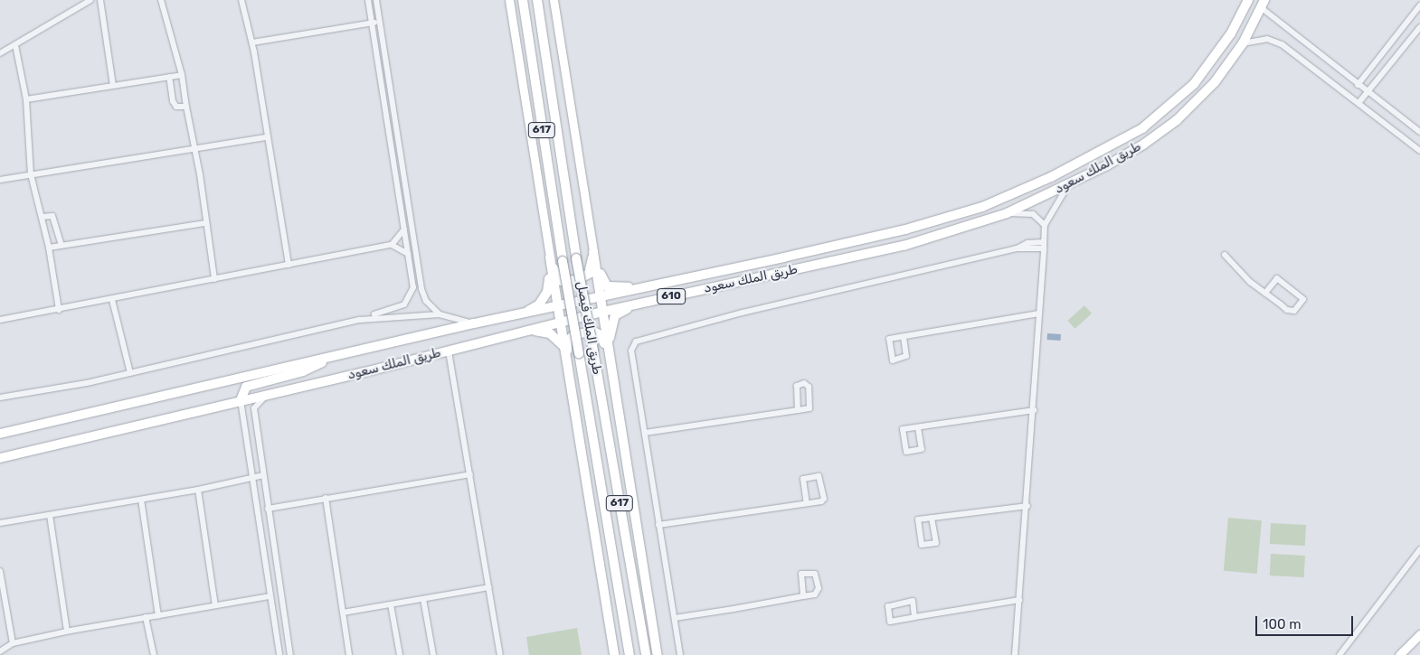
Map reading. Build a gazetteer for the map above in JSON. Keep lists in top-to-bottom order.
{
  "streets": {
    "main road": [
      "617",
      "طريق الملك سعود",
      "610",
      "طريق الملك فيصل"
    ]
  },
  "scale_bar": "100 m"
}
